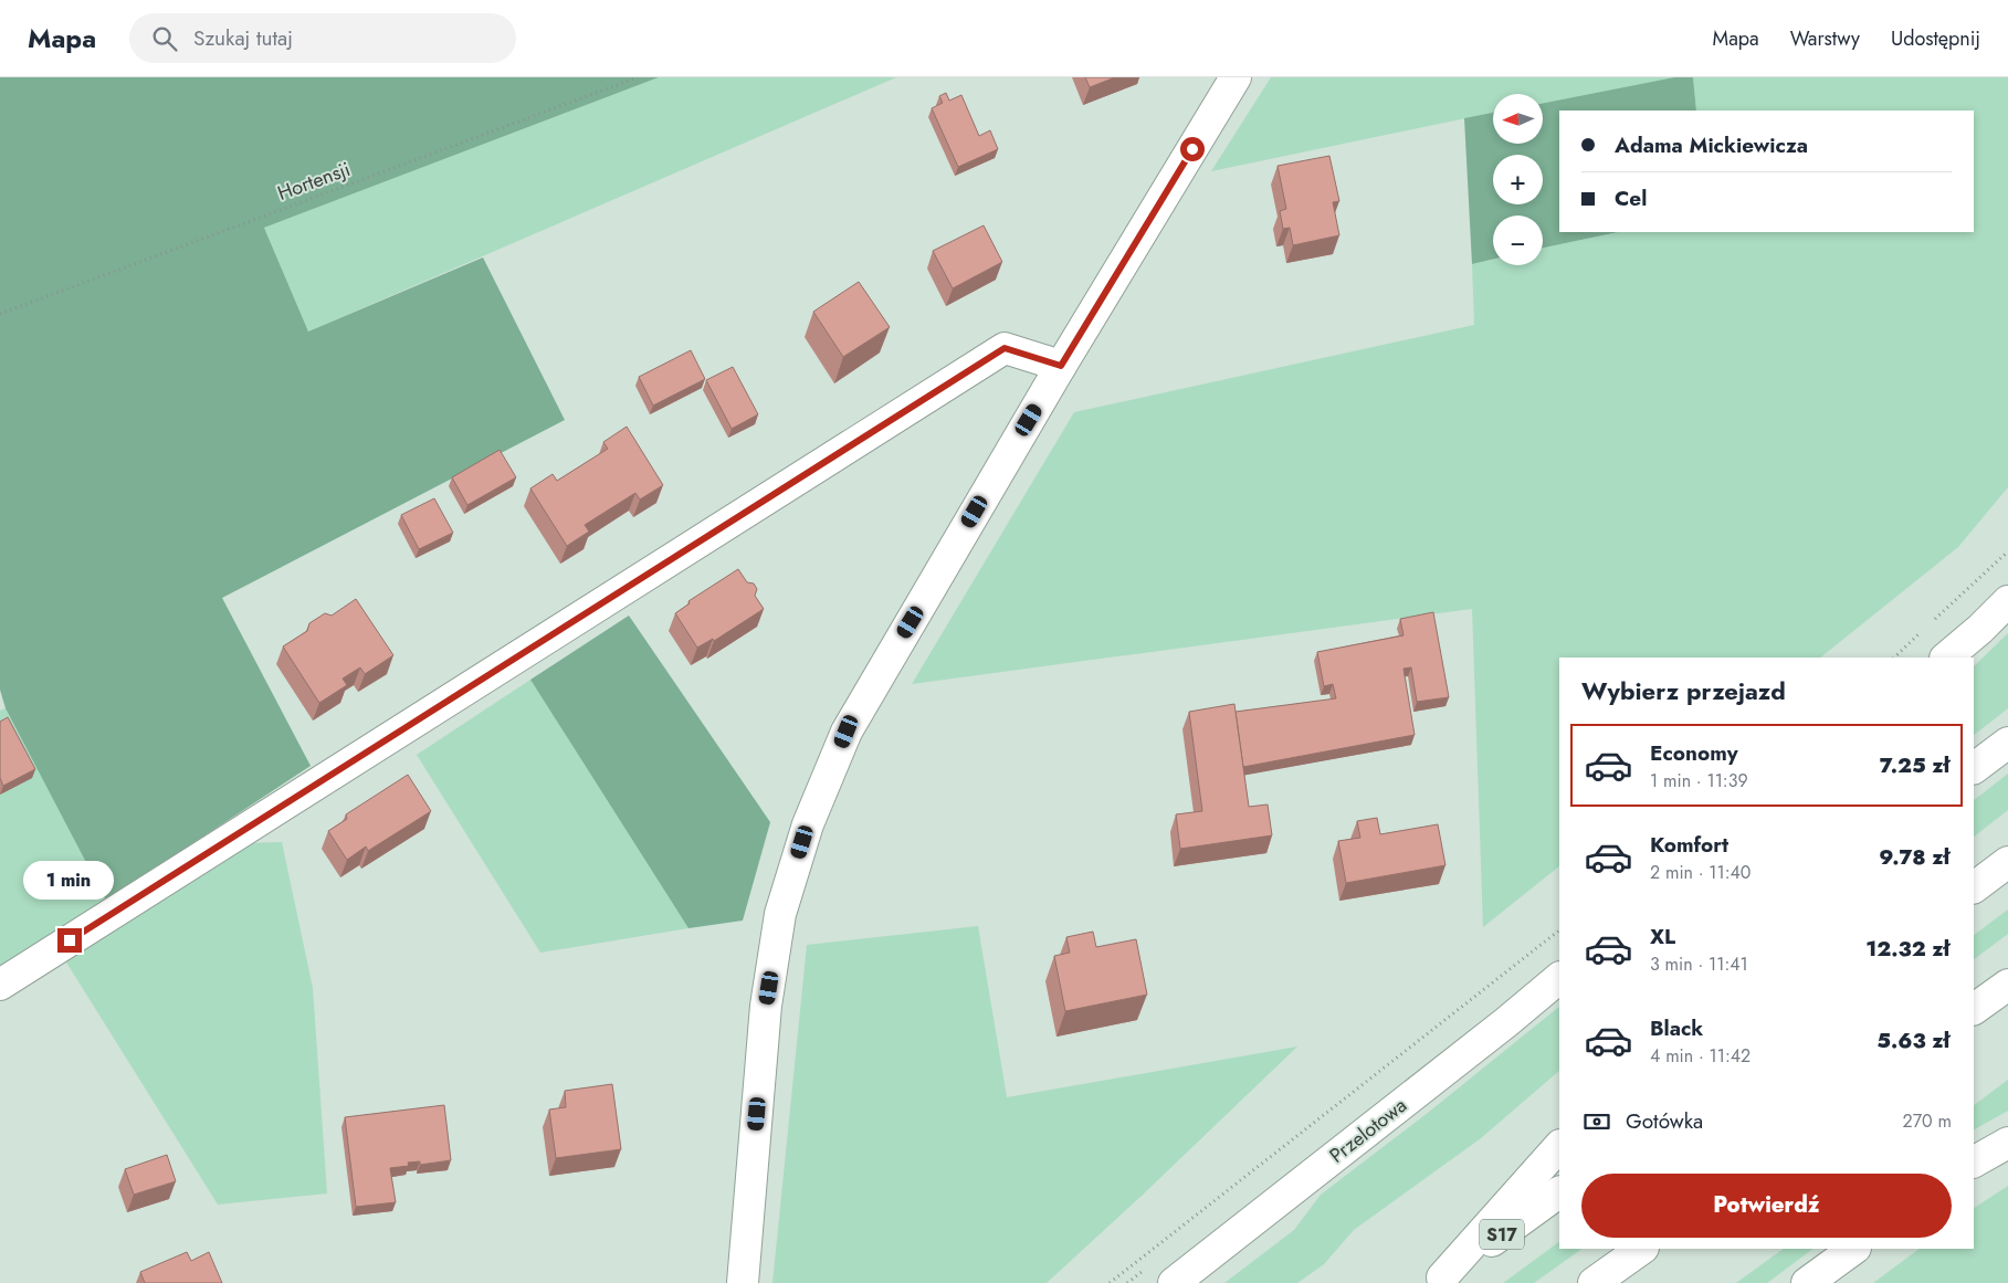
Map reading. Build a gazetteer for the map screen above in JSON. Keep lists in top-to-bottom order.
{
  "streets": {
    "main road": ["Przelotowa", "S17"],
    "path": ["Hortensji"]
  },
  "north": "left",
  "page": {
    "header": "Mapa",
    "search": "Szukaj tutaj",
    "nav": ["Mapa", "Warstwy", "Udostępnij"],
    "map_buttons": ["+", "−"],
    "banner": ["Adama Mickiewicza", "Cel"],
    "heading": "Wybierz przejazd",
    "list": [
      {
        "name": "Economy",
        "note": "1 min · 11:39",
        "value": "7.25 zł"
      },
      {
        "name": "Komfort",
        "note": "2 min · 11:40",
        "value": "9.78 zł"
      },
      {
        "name": "XL",
        "note": "3 min · 11:41",
        "value": "12.32 zł"
      },
      {
        "name": "Black",
        "note": "4 min · 11:42",
        "value": "5.63 zł"
      }
    ],
    "bubble": "1 min",
    "pay": ["Gotówka", "270 m"],
    "buttons": "Potwierdź"
  }
}
